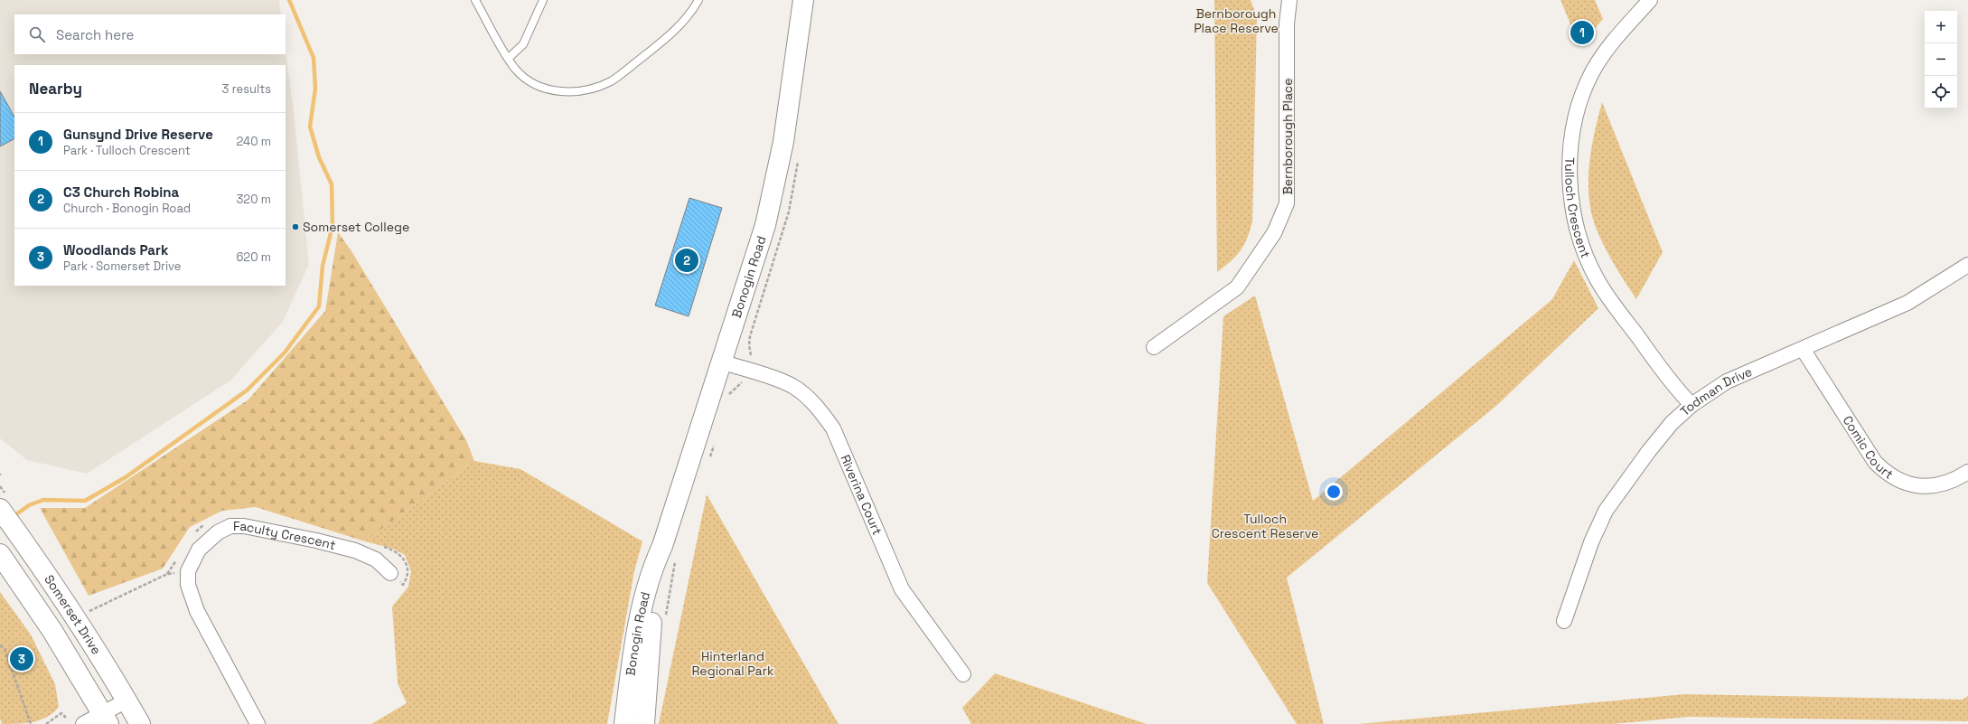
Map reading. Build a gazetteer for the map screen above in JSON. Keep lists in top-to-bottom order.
{
  "streets": {
    "street": [
      "Bernborough Place",
      "Tulloch Crescent",
      "Bonogin Road",
      "Todman Drive",
      "Comic Court",
      "Riverina Court",
      "Faculty Crescent",
      "Somerset Drive"
    ]
  },
  "crossings": [
    ["Tulloch Crescent", "Todman Drive"],
    ["Bonogin Road", "Riverina Court"],
    ["Todman Drive", "Comic Court"]
  ],
  "parks": ["Bernborough Place Reserve", "Tulloch Crescent Reserve", "Hinterland Regional Park"],
  "places": ["Somerset College"],
  "page": {
    "map_buttons": ["+", "−"],
    "search": "Search here",
    "pins": ["1", "2", "3"],
    "heading": ["Nearby", "3 results"],
    "list": [
      {
        "mark": "1",
        "name": "Gunsynd Drive Reserve",
        "note": "Park · Tulloch Crescent",
        "value": "240 m"
      },
      {
        "mark": "2",
        "name": "C3 Church Robina",
        "note": "Church · Bonogin Road",
        "value": "320 m"
      },
      {
        "mark": "3",
        "name": "Woodlands Park",
        "note": "Park · Somerset Drive",
        "value": "620 m"
      }
    ]
  }
}
